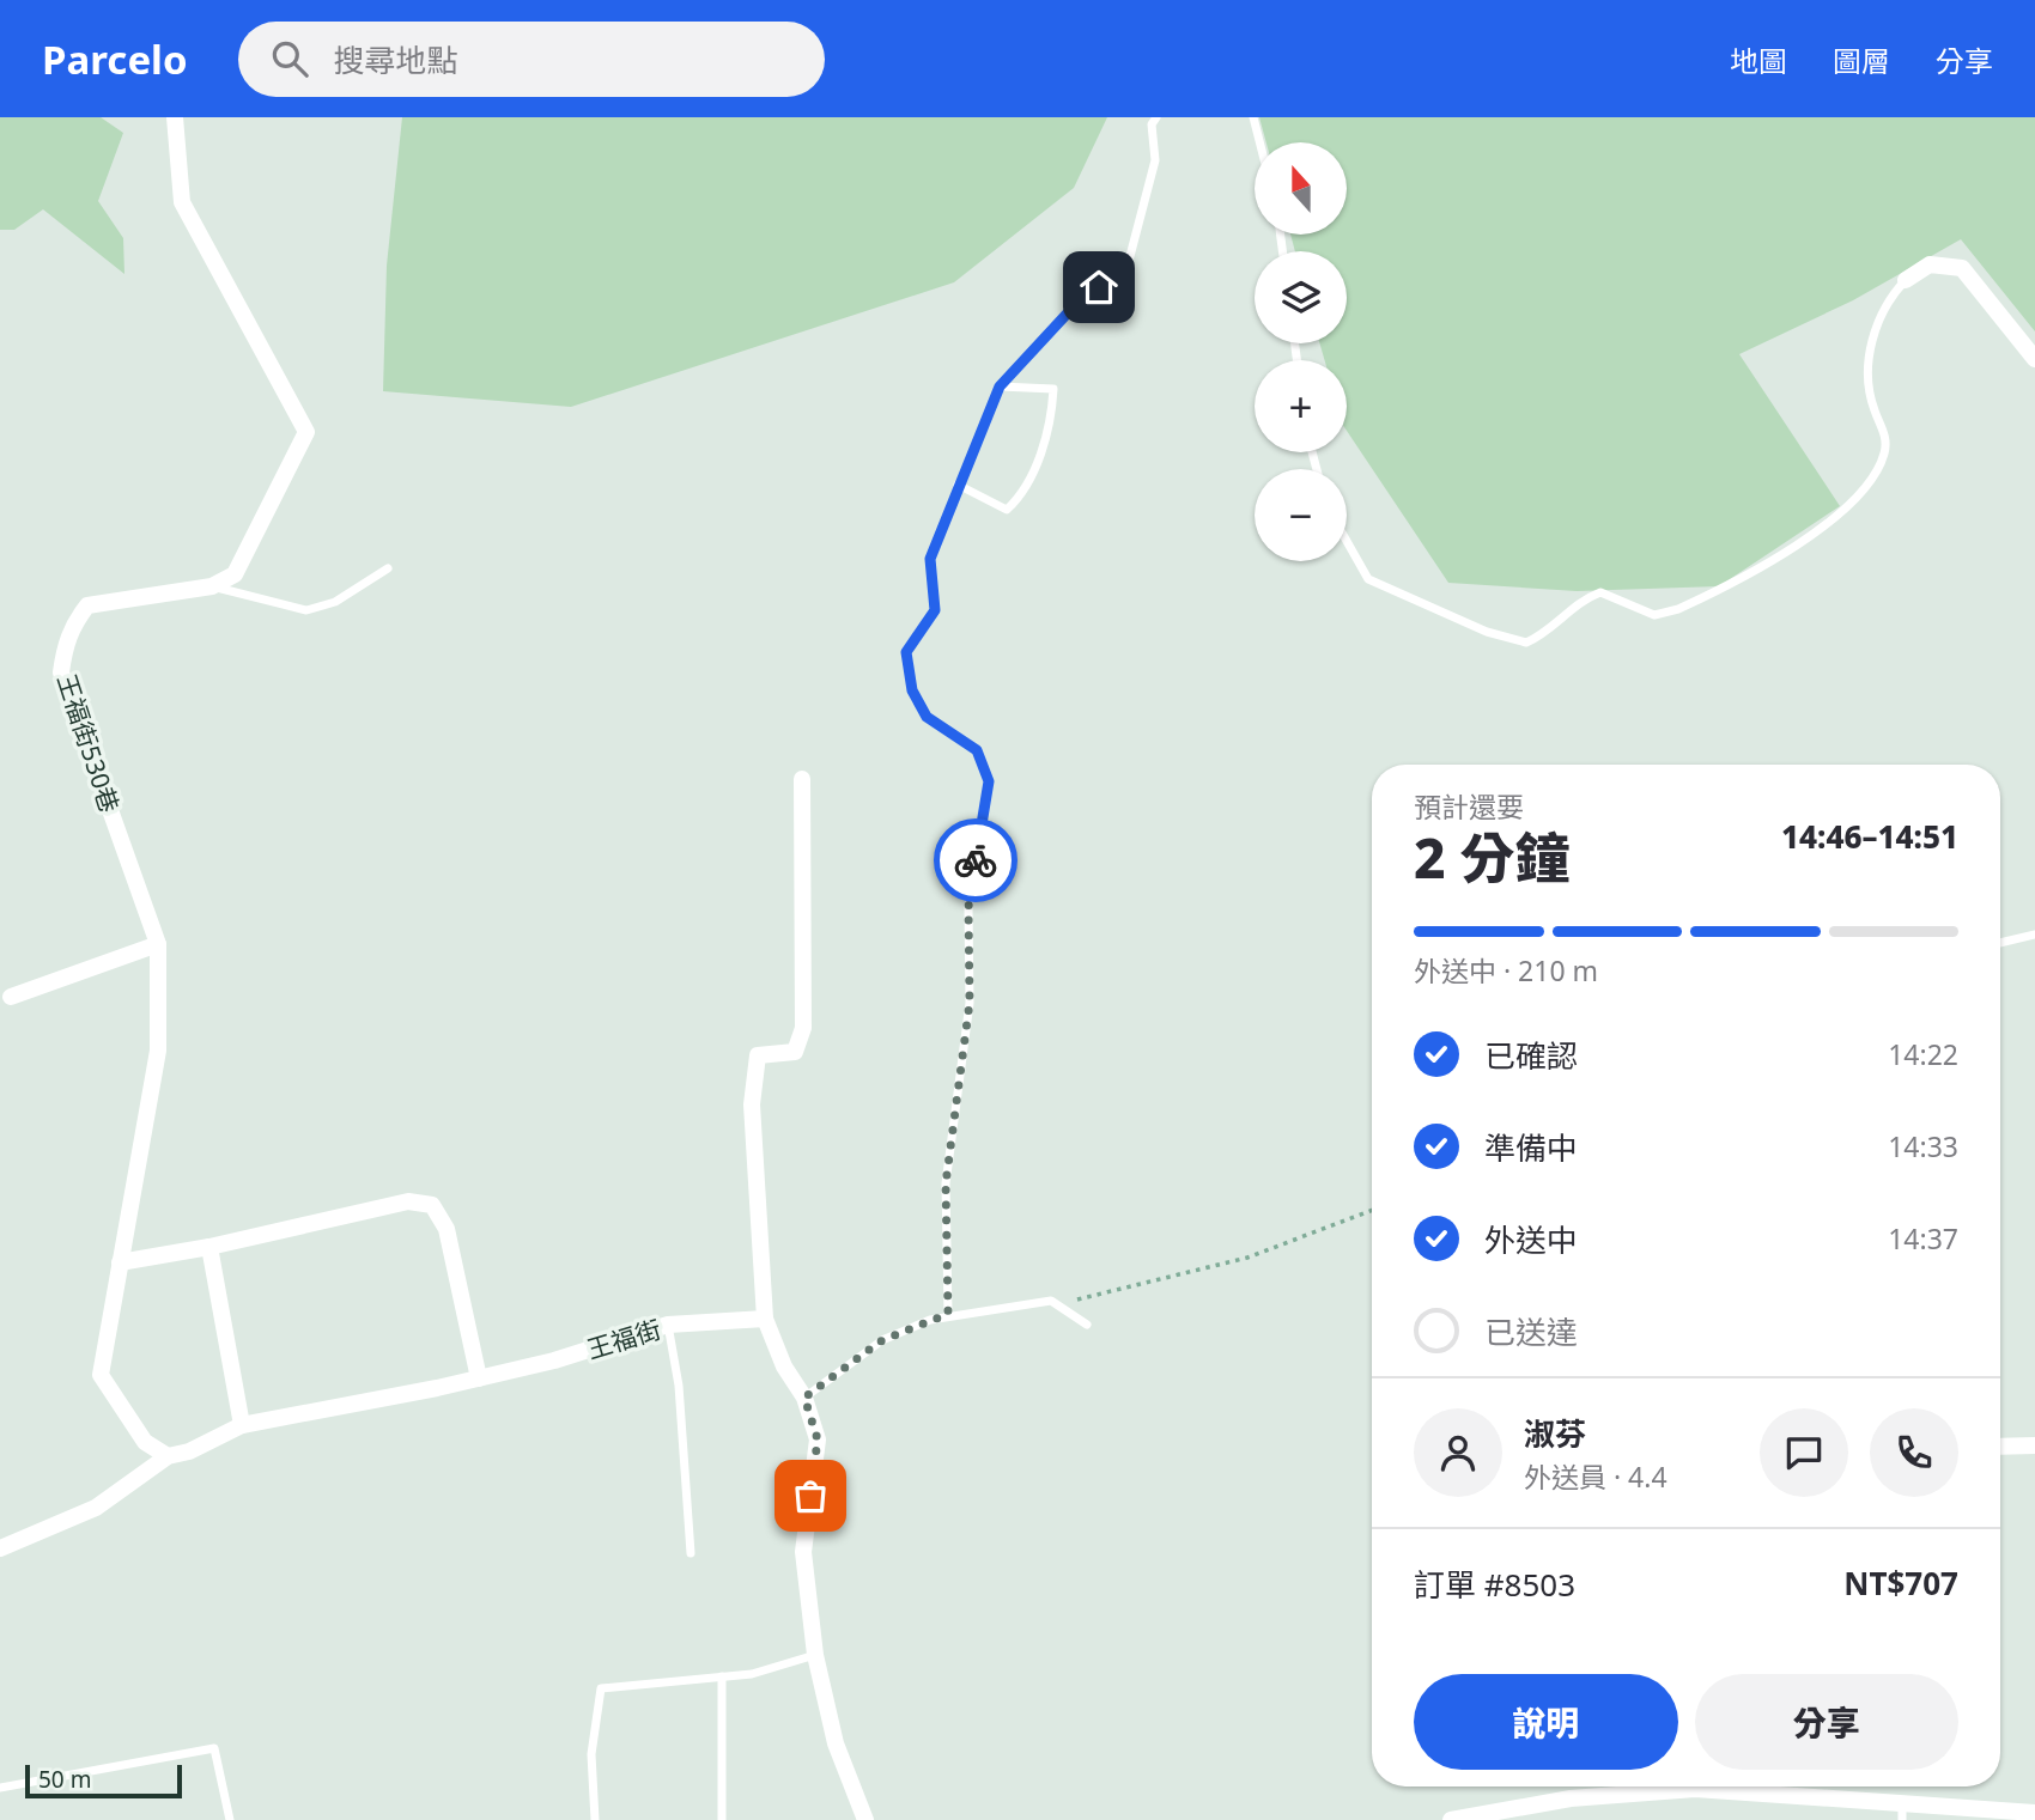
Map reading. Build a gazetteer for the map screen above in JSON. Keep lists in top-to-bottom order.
{
  "streets": {
    "street": ["王福街530巷", "王福街"]
  },
  "crossings": [
    ["王福街530巷", "王福街"]
  ],
  "scale_bar": "50 m",
  "north": "top",
  "page": {
    "header": "Parcelo",
    "search": "搜尋地點",
    "nav": ["地圖", "圖層", "分享"],
    "map_buttons": ["+", "−"],
    "heading": ["2 分鐘", "預計還要", "14:46–14:51"],
    "panel": [
      "淑芬",
      "外送員 · 4.4",
      "訂單 #8503",
      "NT$707"
    ],
    "bar": "外送中 · 210 m",
    "list": [
      ["已確認", "14:22"],
      ["準備中", "14:33"],
      ["外送中", "14:37"],
      "已送達"
    ],
    "buttons": ["說明", "分享"],
    "scale": "50 m"
  }
}
